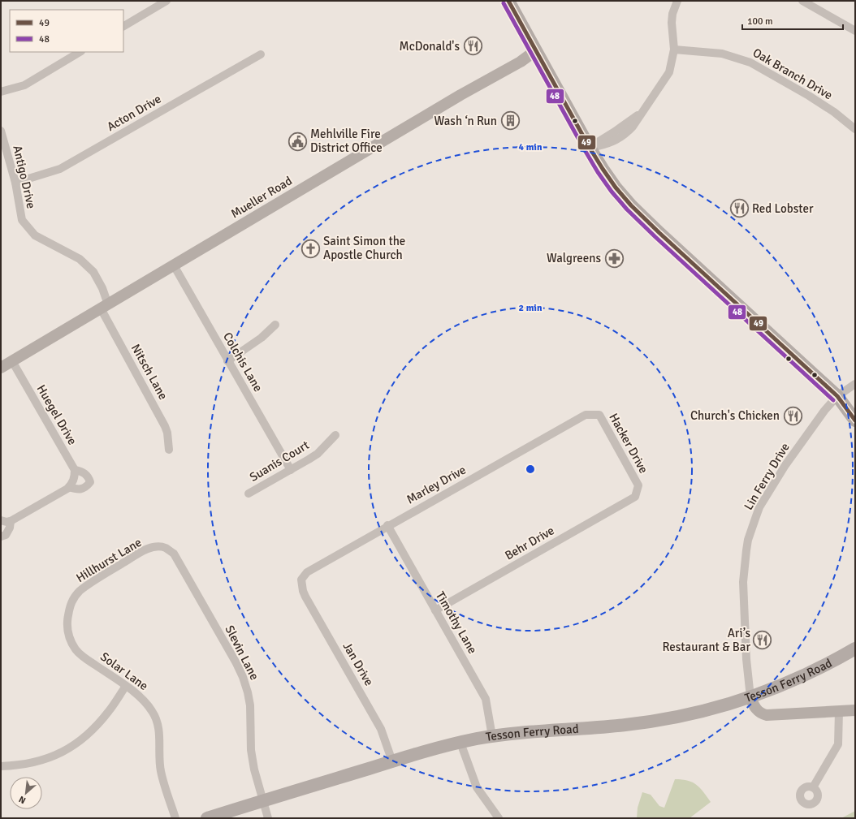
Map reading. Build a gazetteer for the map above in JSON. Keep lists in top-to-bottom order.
{
  "streets": {
    "main road": ["Tesson Ferry Road"],
    "street": [
      "Oak Branch Drive",
      "Acton Drive",
      "Antigo Drive",
      "Mueller Road",
      "Colchis Lane",
      "Nitsch Lane",
      "Huegel Drive",
      "Hacker Drive",
      "Suanis Court",
      "Lin Ferry Drive",
      "Marley Drive",
      "Behr Drive",
      "Hillhurst Lane",
      "Timothy Lane",
      "Slevin Lane",
      "Jan Drive",
      "Solar Lane"
    ]
  },
  "crossings": [
    ["Acton Drive", "Antigo Drive"],
    ["Antigo Drive", "Mueller Road"],
    ["Antigo Drive", "Nitsch Lane"],
    ["Mueller Road", "Colchis Lane"],
    ["Mueller Road", "Nitsch Lane"],
    ["Mueller Road", "Huegel Drive"],
    ["Colchis Lane", "Suanis Court"],
    ["Hacker Drive", "Marley Drive"],
    ["Hacker Drive", "Behr Drive"],
    ["Lin Ferry Drive", "Tesson Ferry Road"],
    ["Marley Drive", "Timothy Lane"],
    ["Marley Drive", "Jan Drive"],
    ["Behr Drive", "Timothy Lane"],
    ["Hillhurst Lane", "Slevin Lane"],
    ["Hillhurst Lane", "Solar Lane"],
    ["Timothy Lane", "Tesson Ferry Road"],
    ["Slevin Lane", "Tesson Ferry Road"],
    ["Jan Drive", "Tesson Ferry Road"]
  ],
  "places": {
    "restaurant": [
      "McDonald's",
      "Red Lobster",
      "Church's Chicken",
      "Ari’s Restaurant & Bar"
    ],
    "building": ["Wash ‘n Run"],
    "public building": ["Mehlville Fire District Office"],
    "church": ["Saint Simon the Apostle Church"],
    "pharmacy": ["Walgreens"]
  },
  "lines": ["transit line 49", "transit line 48"],
  "legend": ["49", "48"],
  "scale_bar": "100 m",
  "north": "bottom left",
  "rings": ["4 min", "2 min"]
}
